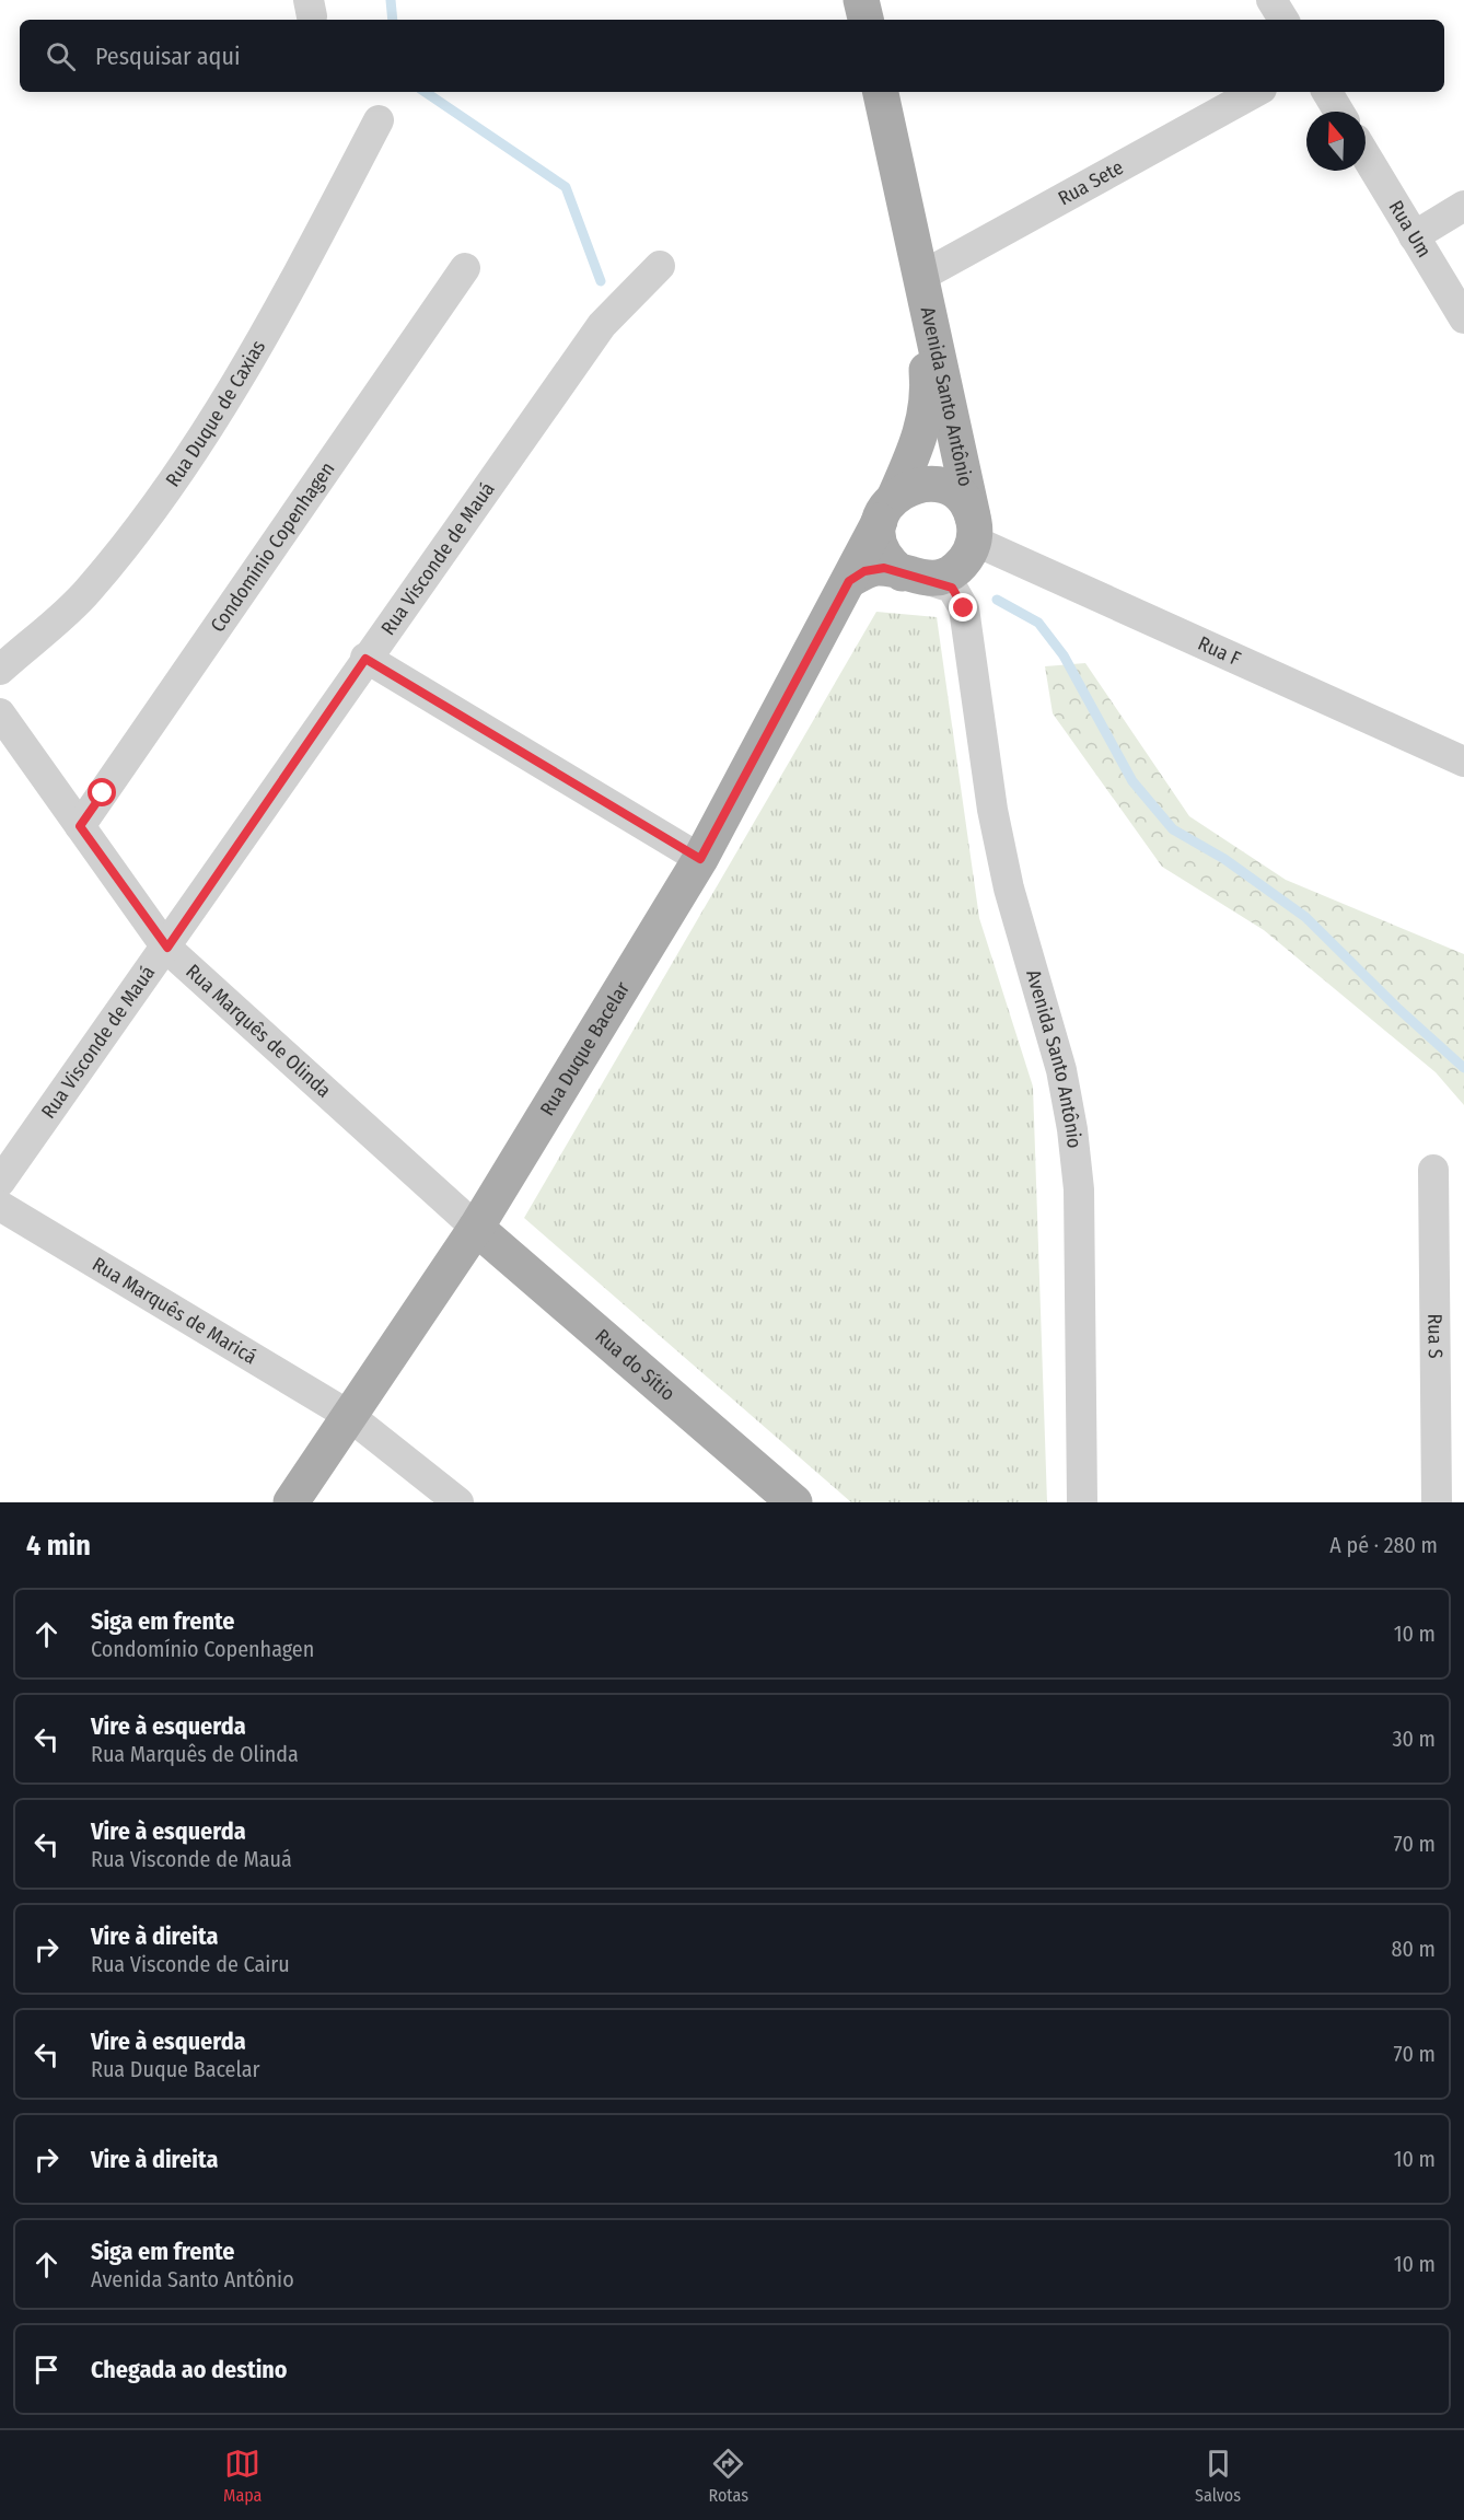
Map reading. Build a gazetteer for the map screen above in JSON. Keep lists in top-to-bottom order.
{
  "streets": {
    "main road": ["Avenida Santo Antônio", "Rua Duque Bacelar", "Rua do Sítio"],
    "street": [
      "Rua Sete",
      "Rua Um",
      "Rua Duque de Caxias",
      "Condomínio Copenhagen",
      "Rua Visconde de Mauá",
      "Rua F",
      "Rua Marquês de Olinda",
      "Rua Marquês de Maricá",
      "Rua S"
    ]
  },
  "crossings": [
    ["Rua Sete", "Avenida Santo Antônio"],
    ["Avenida Santo Antônio", "Rua F"],
    ["Avenida Santo Antônio", "Rua Duque Bacelar"],
    ["Condomínio Copenhagen", "Rua Marquês de Olinda"],
    ["Rua Visconde de Mauá", "Rua Marquês de Olinda"],
    ["Rua F", "Rua Duque Bacelar"],
    ["Rua Marquês de Olinda", "Rua Duque Bacelar"],
    ["Rua Marquês de Olinda", "Rua do Sítio"],
    ["Rua Duque Bacelar", "Rua Marquês de Maricá"],
    ["Rua Duque Bacelar", "Rua do Sítio"]
  ],
  "north": "top",
  "page": {
    "search": "Pesquisar aqui",
    "heading": ["4 min", "A pé · 280 m"],
    "list": [
      ["Siga em frente", "Condomínio Copenhagen", "10 m"],
      ["Vire à esquerda", "Rua Marquês de Olinda", "30 m"],
      ["Vire à esquerda", "Rua Visconde de Mauá", "70 m"],
      ["Vire à direita", "Rua Visconde de Cairu", "80 m"],
      ["Vire à esquerda", "Rua Duque Bacelar", "70 m"],
      ["Vire à direita", "10 m"],
      ["Siga em frente", "Avenida Santo Antônio", "10 m"],
      "Chegada ao destino"
    ],
    "nav": ["Mapa", "Rotas", "Salvos"]
  }
}
